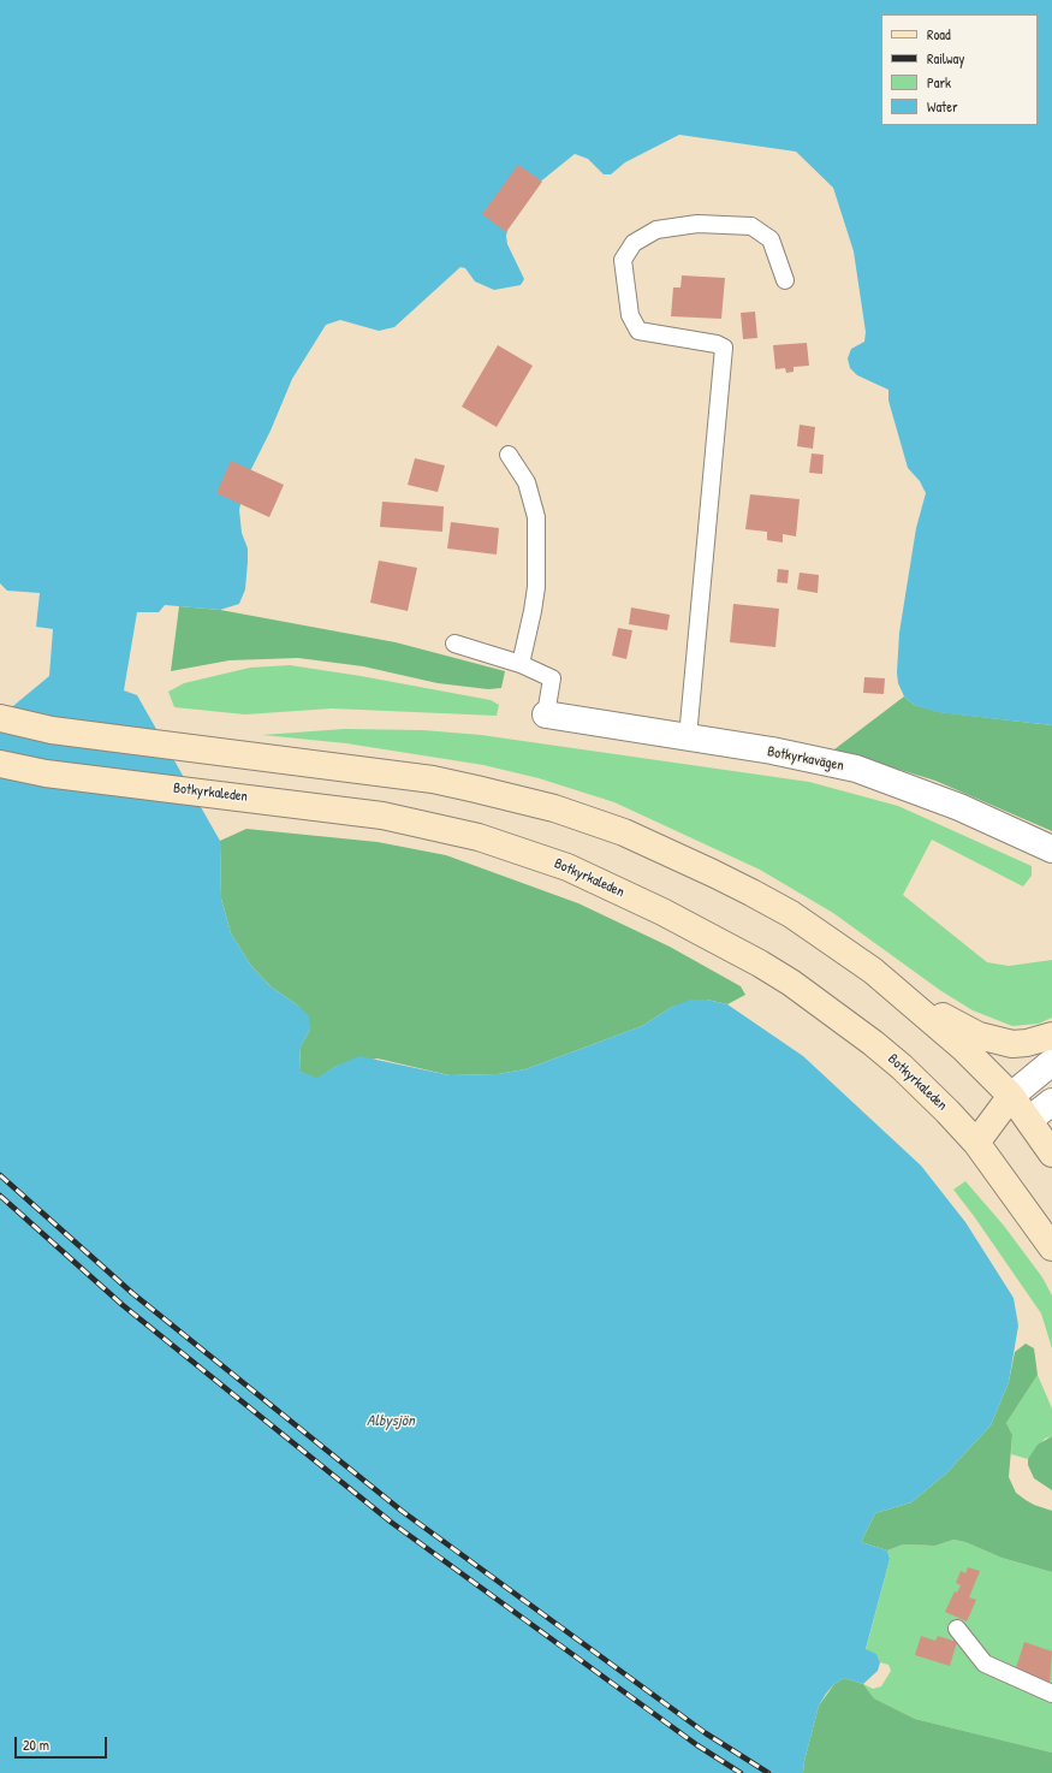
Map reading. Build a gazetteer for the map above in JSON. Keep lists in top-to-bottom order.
{
  "streets": {
    "main road": ["Botkyrkaleden"],
    "street": ["Botkyrkavägen"]
  },
  "water": ["Albysjön"],
  "legend": [
    "Road",
    "Railway",
    "Park",
    "Water"
  ],
  "scale_bar": "20 m"
}
